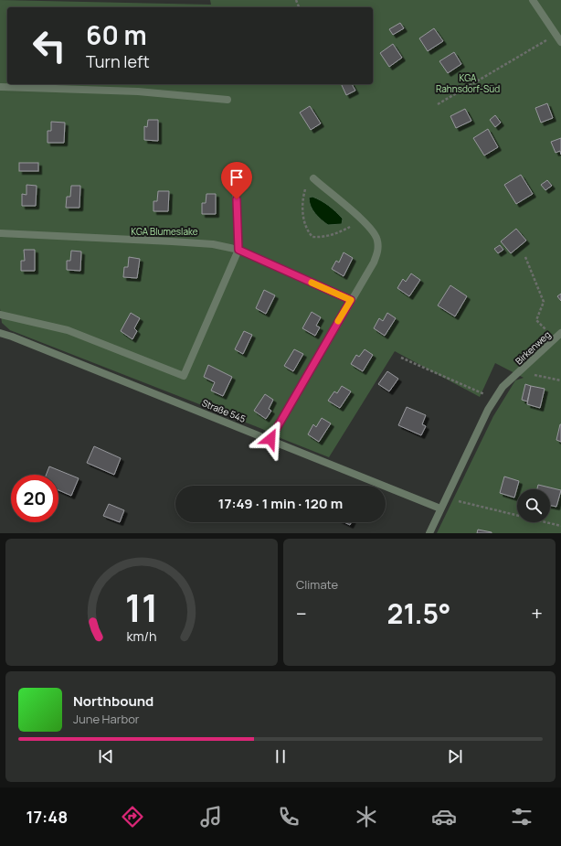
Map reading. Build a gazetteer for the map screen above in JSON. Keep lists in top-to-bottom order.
{
  "streets": {
    "street": ["Birkenweg", "Straße 545"]
  },
  "parks": ["KGA Rahnsdorf-Süd", "KGA Blumeslake"],
  "page": {
    "turn": ["60 m", "Turn left"],
    "limit": "20",
    "trip": "17:49 · 1 min · 120 m",
    "tile": "Climate",
    "heat": ["−", "21.5°", "+"],
    "song": ["Northbound", "June Harbor"],
    "tabs": "17:48",
    "gauge": ["11", "km/h"]
  }
}
